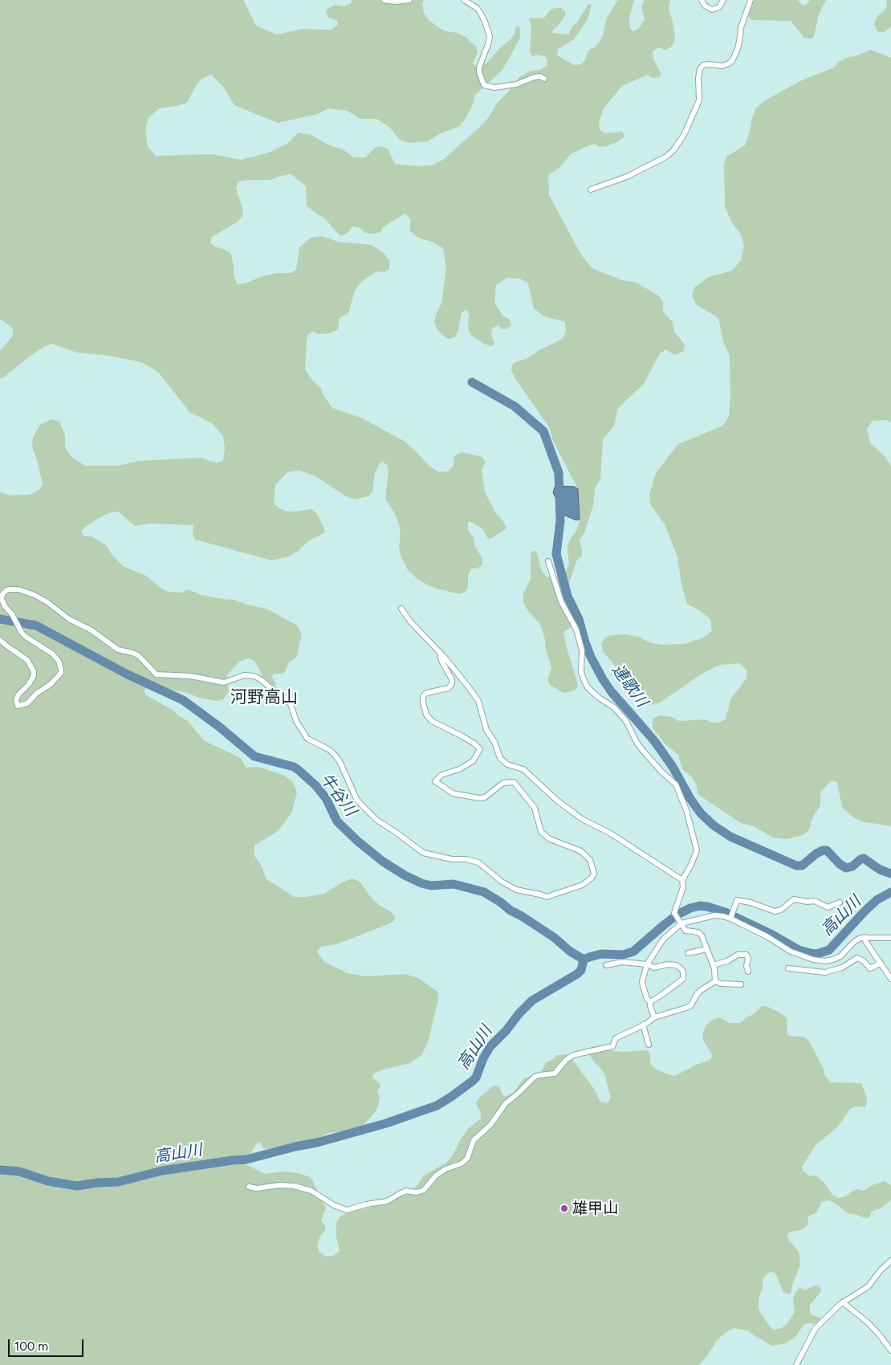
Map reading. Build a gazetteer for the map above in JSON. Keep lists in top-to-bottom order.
{
  "districts": ["河野高山"],
  "water": ["連歌川", "牛谷川", "高山川"],
  "places": ["雄甲山"],
  "scale_bar": "100 m"
}
